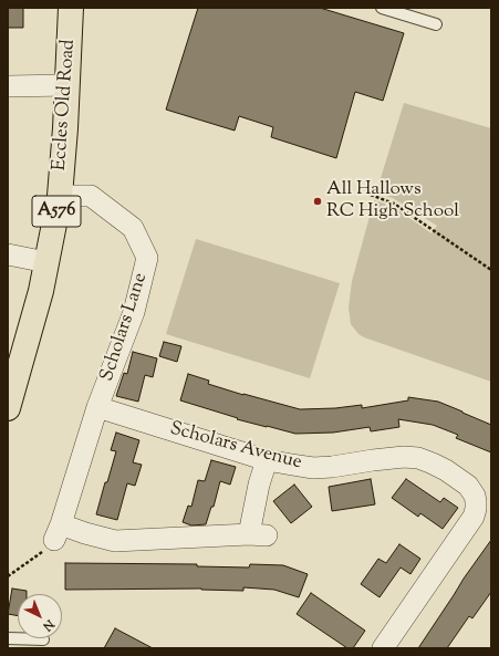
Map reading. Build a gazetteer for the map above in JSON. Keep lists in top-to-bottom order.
{
  "streets": {
    "main road": ["Eccles Old Road", "A576"],
    "street": ["Scholars Lane", "Scholars Avenue"]
  },
  "crossings": [
    ["Eccles Old Road", "Scholars Lane"],
    ["Scholars Lane", "Scholars Avenue"]
  ],
  "places": ["All Hallows RC High School"],
  "north": "bottom right"
}
